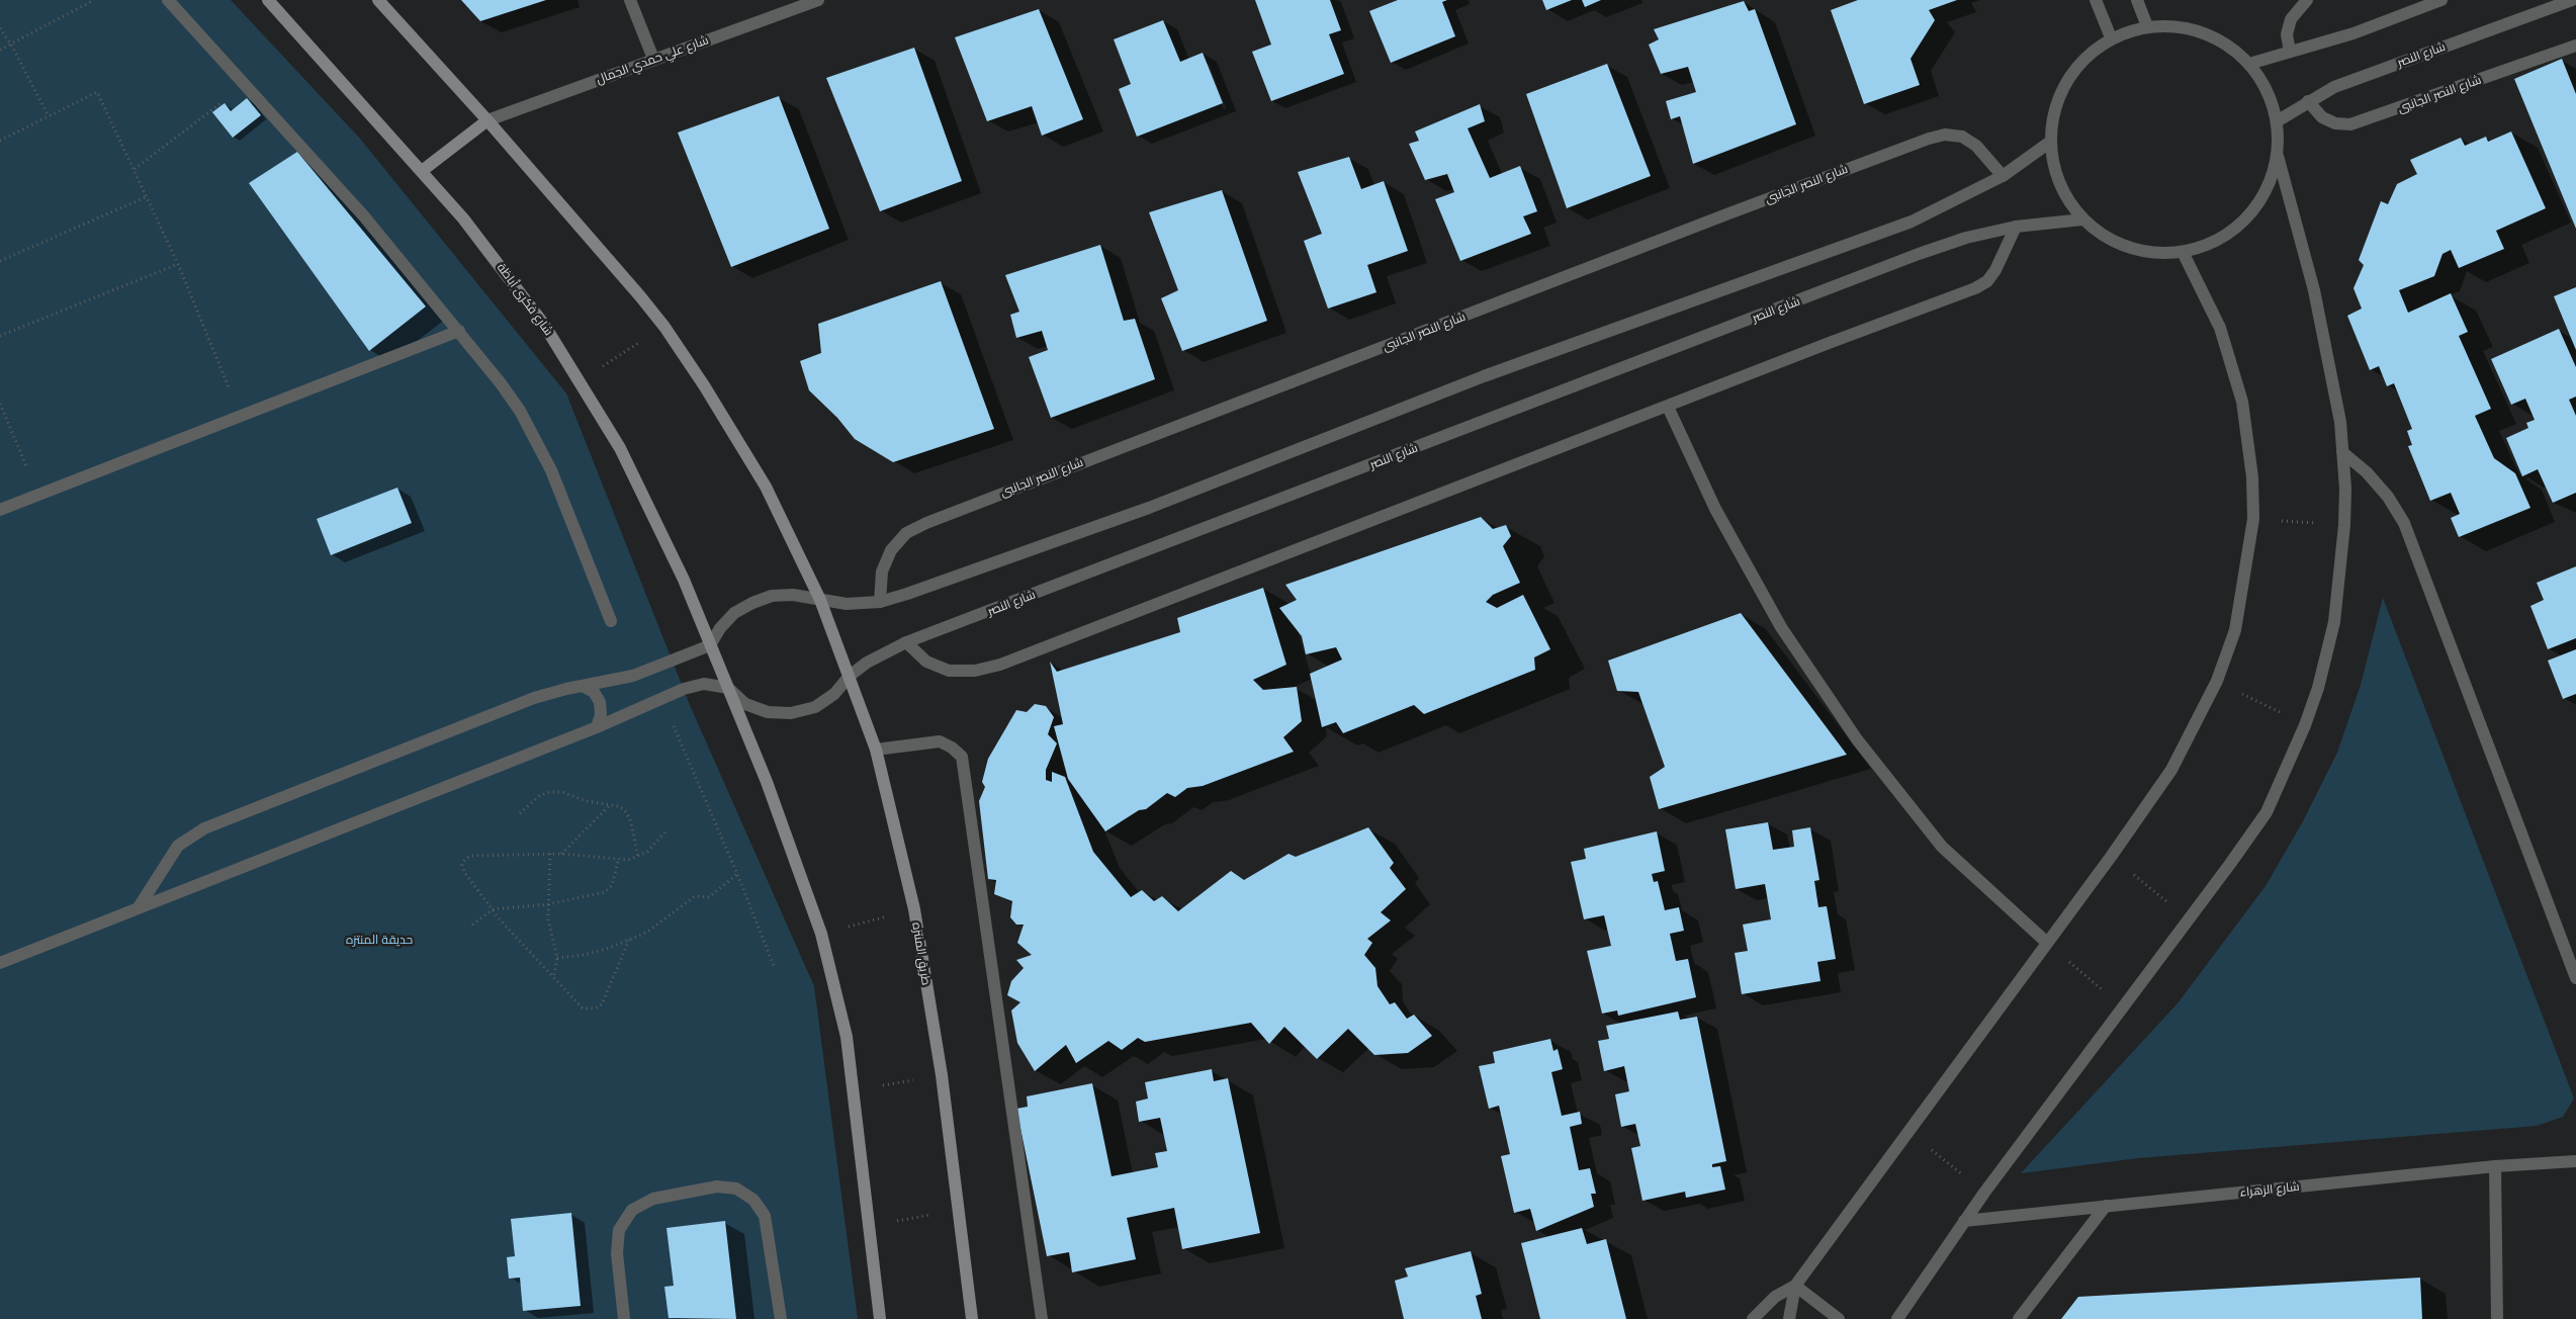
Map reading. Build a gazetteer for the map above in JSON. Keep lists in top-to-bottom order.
{
  "streets": {
    "street": [
      "شارع النصر",
      "شارع علي حمدي الجمال",
      "شارع النصر الجانبى",
      "شارع فكرى أباظة",
      "طريق المنتزه",
      "شارع الزهراء"
    ]
  },
  "crossings": [
    ["شارع النصر", "شارع النصر الجانبى"],
    ["شارع النصر", "شارع فكرى أباظة"],
    ["شارع النصر", "طريق المنتزه"],
    ["شارع فكرى أباظة", "طريق المنتزه"]
  ],
  "parks": ["حديقة المنتزه"]
}
